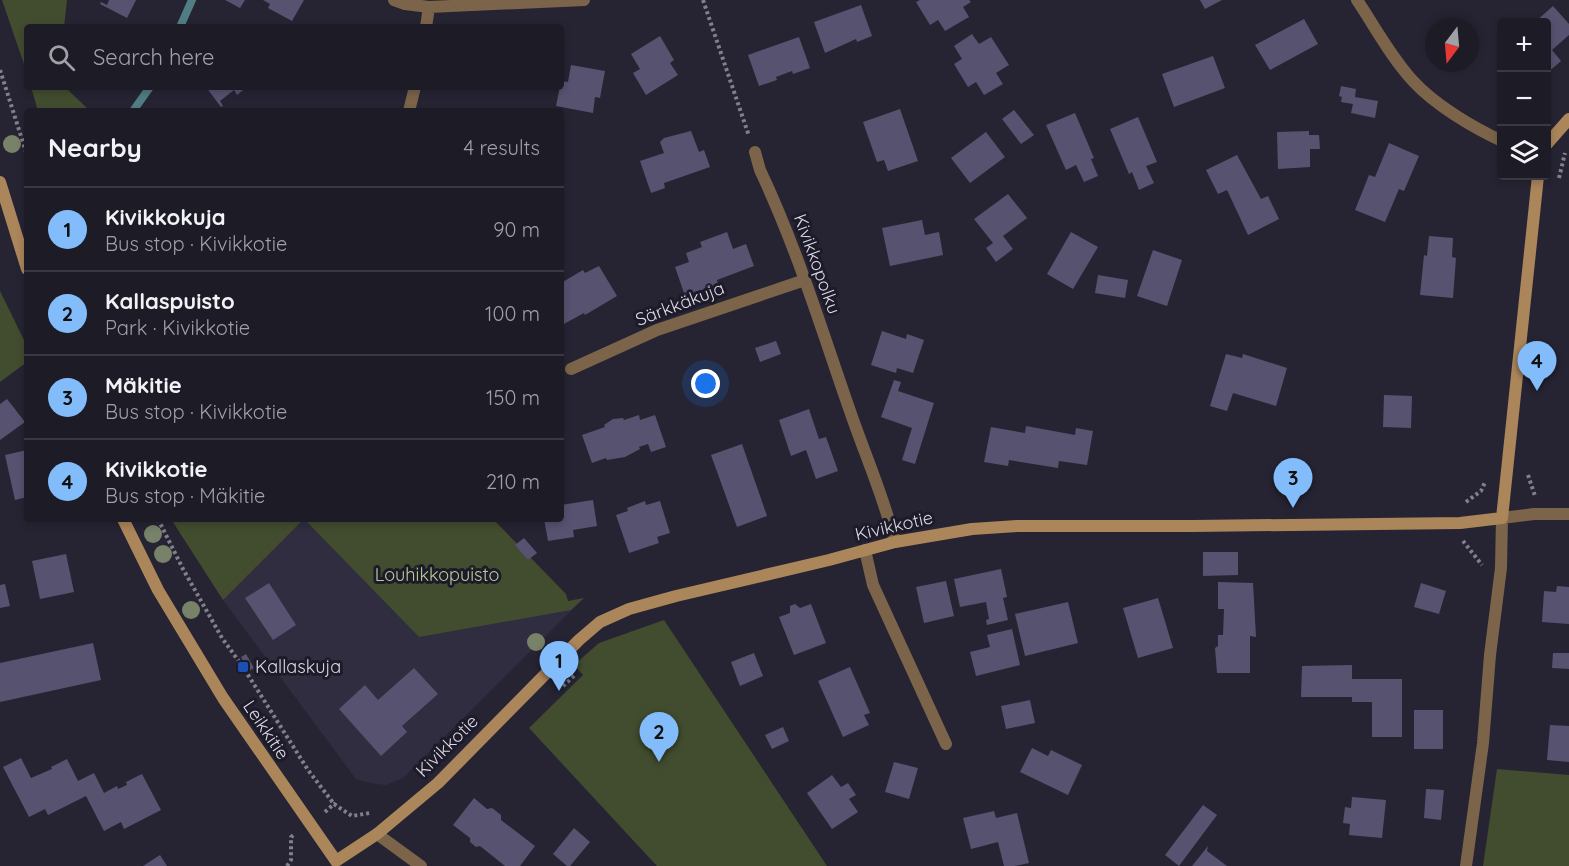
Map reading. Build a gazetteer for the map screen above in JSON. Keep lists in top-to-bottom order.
{
  "streets": {
    "street": [
      "Kivikkopolku",
      "Särkkäkuja",
      "Kivikkotie",
      "Leikkitie"
    ]
  },
  "crossings": [
    ["Kivikkopolku", "Särkkäkuja"],
    ["Kivikkopolku", "Kivikkotie"],
    ["Kivikkotie", "Leikkitie"]
  ],
  "parks": ["Louhikkopuisto"],
  "places": {
    "transit": ["Kallaskuja"]
  },
  "north": "bottom",
  "page": {
    "map_buttons": ["+", "−"],
    "search": "Search here",
    "heading": ["Nearby", "4 results"],
    "list": [
      {
        "mark": "1",
        "name": "Kivikkokuja",
        "note": "Bus stop · Kivikkotie",
        "value": "90 m"
      },
      {
        "mark": "2",
        "name": "Kallaspuisto",
        "note": "Park · Kivikkotie",
        "value": "100 m"
      },
      {
        "mark": "3",
        "name": "Mäkitie",
        "note": "Bus stop · Kivikkotie",
        "value": "150 m"
      },
      {
        "mark": "4",
        "name": "Kivikkotie",
        "note": "Bus stop · Mäkitie",
        "value": "210 m"
      }
    ],
    "pins": [
      "4",
      "3",
      "1",
      "2"
    ]
  }
}
